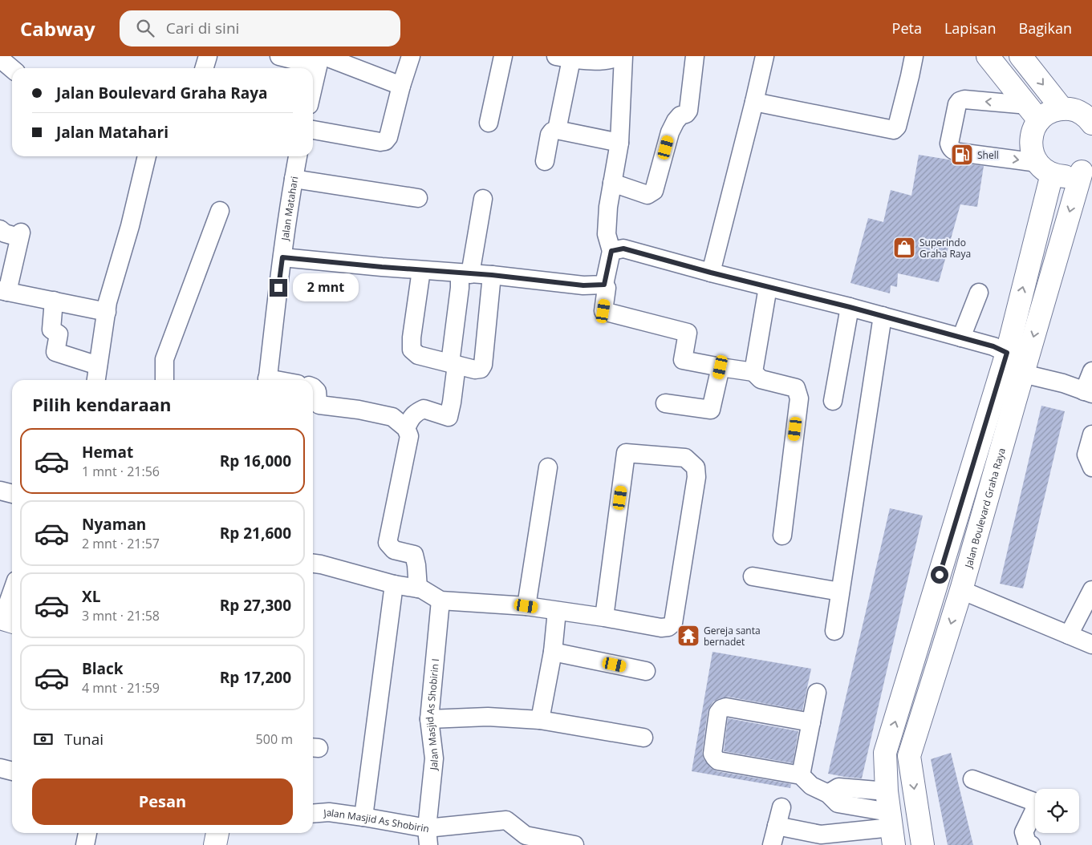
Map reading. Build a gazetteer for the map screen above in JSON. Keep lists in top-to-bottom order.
{
  "streets": {
    "main road": ["Jalan Boulevard Graha Raya"],
    "street": ["Jalan Matahari", "Jalan Masjid As Shobirin I", "Jalan Masjid As Shobirin"]
  },
  "crossings": [
    ["Jalan Masjid As Shobirin I", "Jalan Masjid As Shobirin"]
  ],
  "places": {
    "fuel station": ["Shell"],
    "shop": ["Superindo Graha Raya"],
    "temple": ["Gereja santa bernadet"]
  },
  "page": {
    "header": "Cabway",
    "search": "Cari di sini",
    "nav": ["Peta", "Lapisan", "Bagikan"],
    "banner": ["Jalan Boulevard Graha Raya", "Jalan Matahari"],
    "bubble": "2 mnt",
    "heading": "Pilih kendaraan",
    "list": [
      {
        "name": "Hemat",
        "note": "1 mnt · 21:56",
        "value": "Rp 16,000"
      },
      {
        "name": "Nyaman",
        "note": "2 mnt · 21:57",
        "value": "Rp 21,600"
      },
      {
        "name": "XL",
        "note": "3 mnt · 21:58",
        "value": "Rp 27,300"
      },
      {
        "name": "Black",
        "note": "4 mnt · 21:59",
        "value": "Rp 17,200"
      }
    ],
    "pay": ["Tunai", "500 m"],
    "buttons": "Pesan"
  }
}
